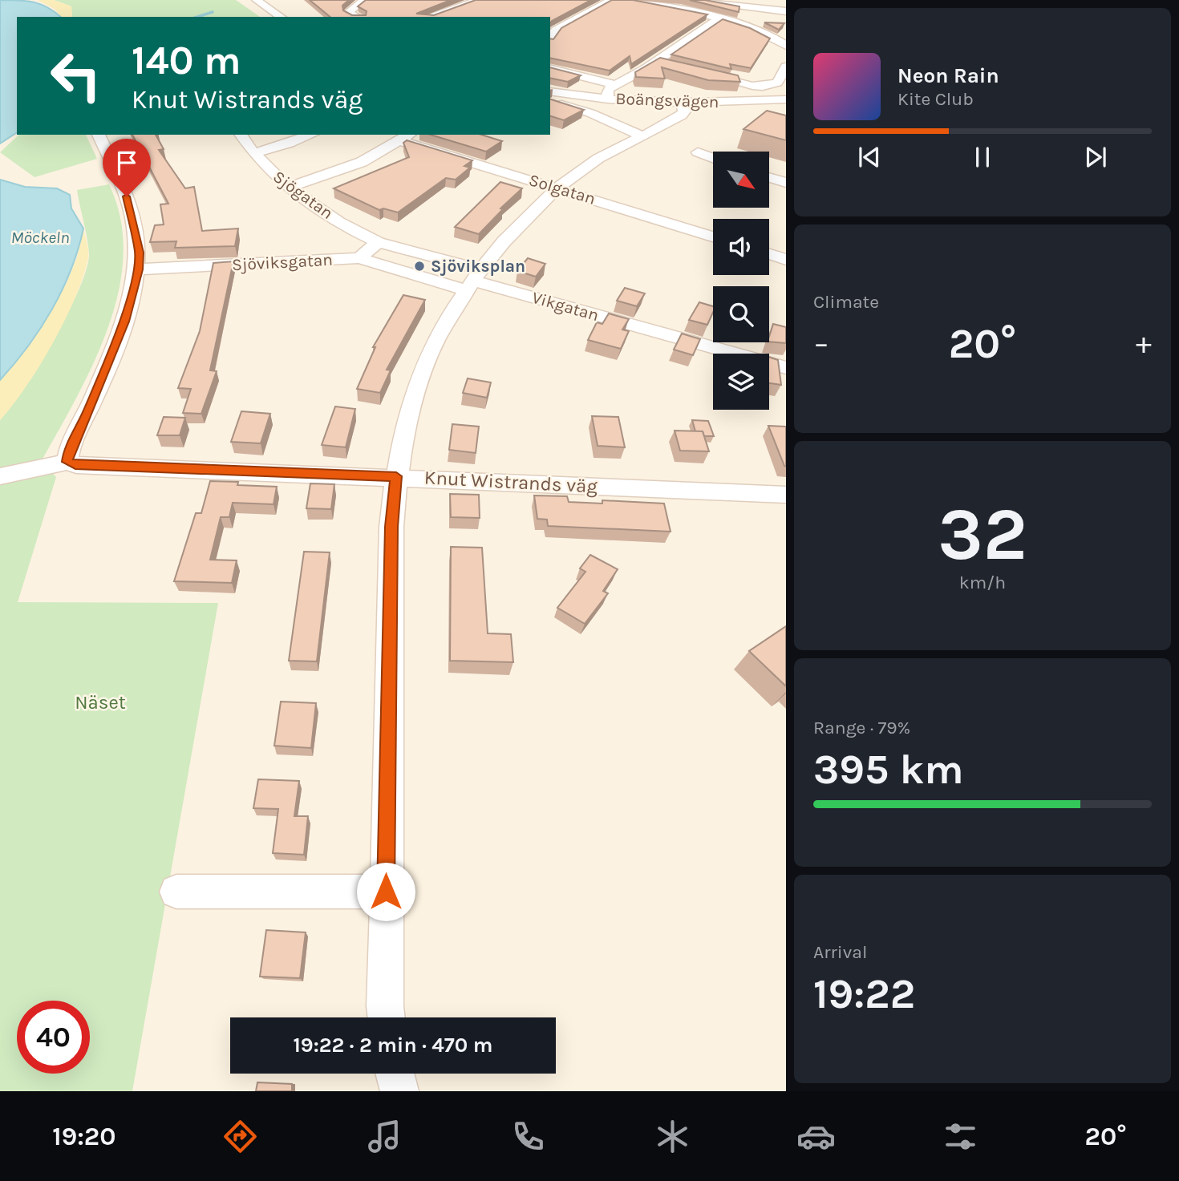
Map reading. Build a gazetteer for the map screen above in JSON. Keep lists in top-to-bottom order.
{
  "streets": {
    "street": [
      "Boängsvägen",
      "Solgatan",
      "Sjögatan",
      "Sjöviksgatan",
      "Vikgatan",
      "Knut Wistrands väg"
    ]
  },
  "water": ["Möckeln"],
  "parks": ["Näset"],
  "places": ["Sjöviksplan"],
  "north": "bottom right",
  "page": {
    "turn": ["140 m", "Knut Wistrands väg"],
    "song": ["Neon Rain", "Kite Club"],
    "tile": [
      "Climate",
      ["32", "km/h"],
      ["Range · 79%", "395 km"],
      ["Arrival", "19:22"]
    ],
    "heat": ["−", "20°", "+"],
    "limit": "40",
    "trip": "19:22 · 2 min · 470 m",
    "tabs": ["19:20", "20°"]
  }
}
